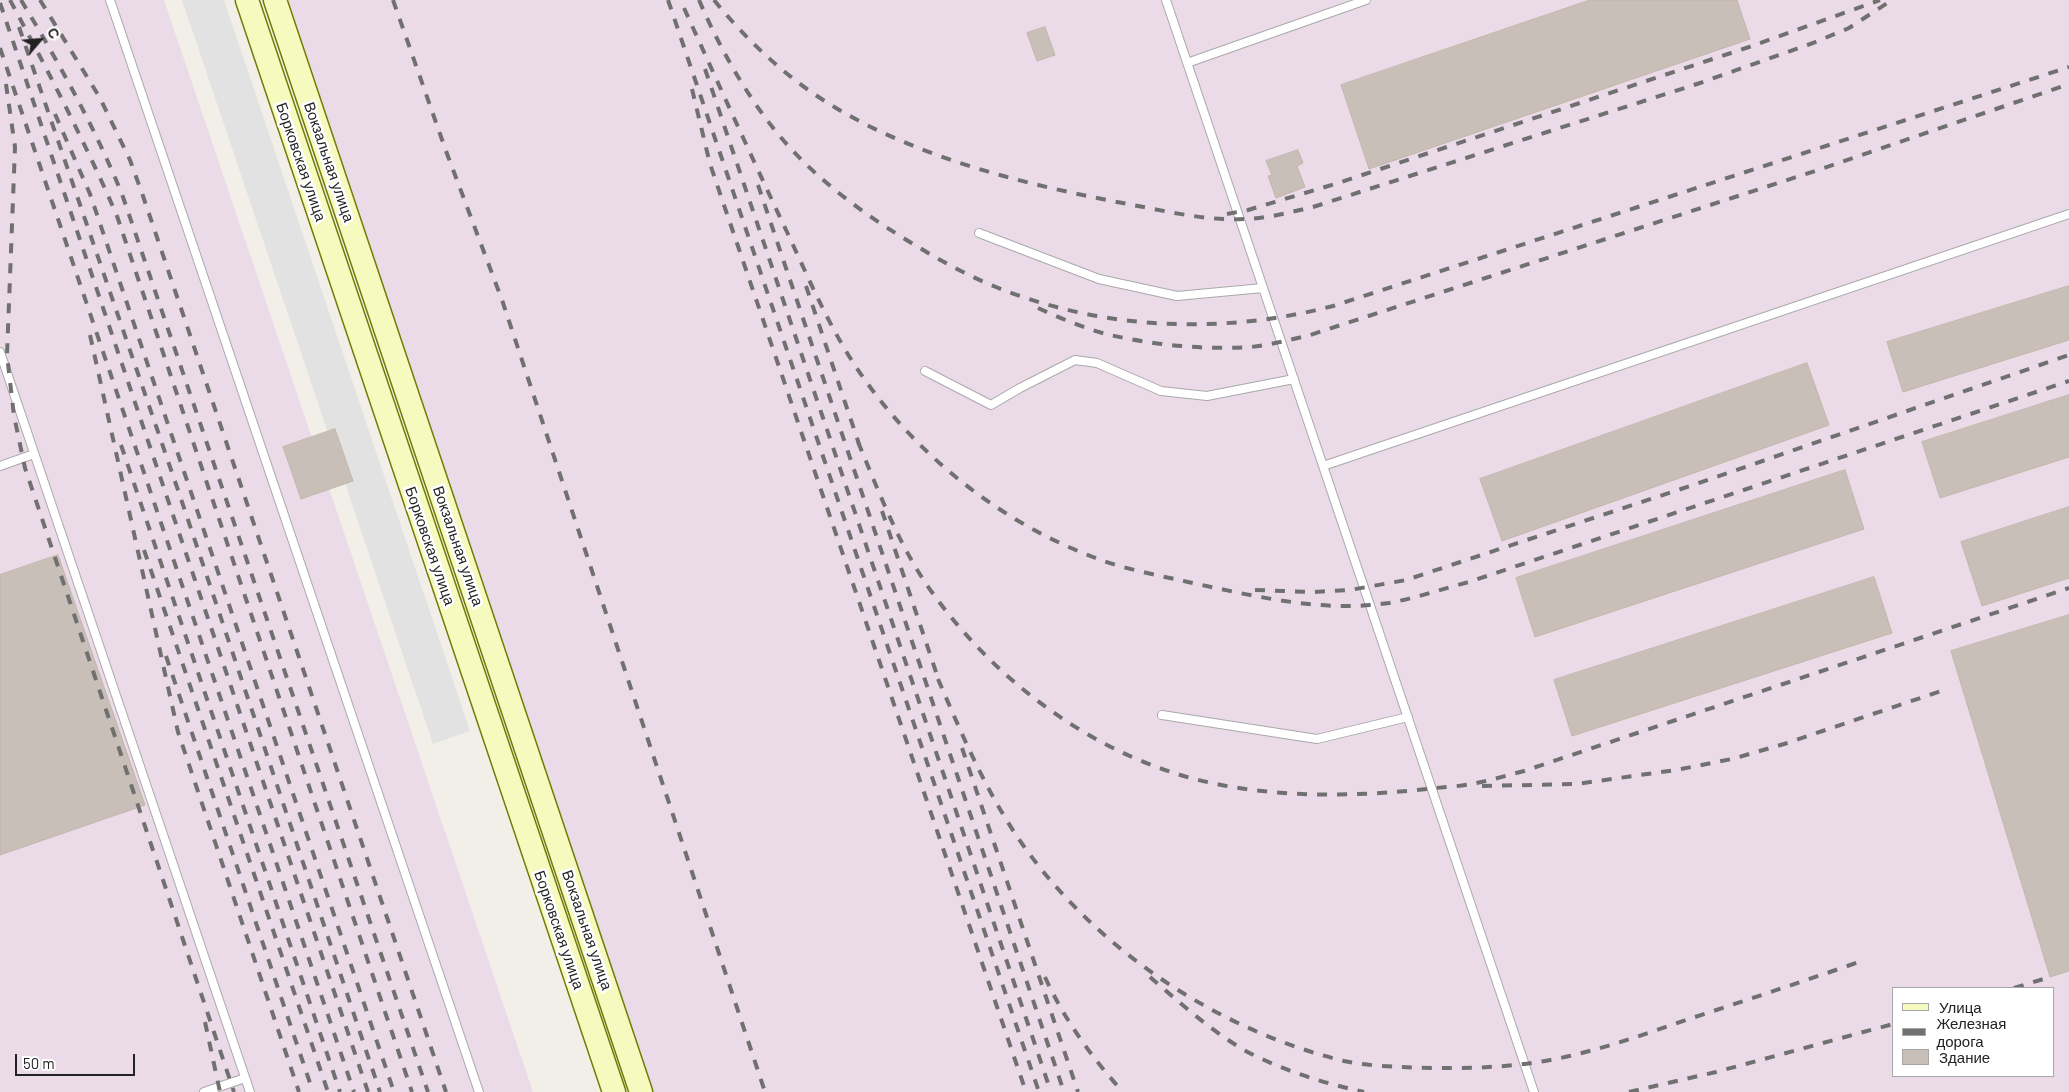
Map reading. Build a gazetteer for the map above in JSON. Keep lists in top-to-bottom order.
{
  "streets": {
    "main road": ["Борковская улица", "Вокзальная улица"]
  },
  "legend": ["Улица", "Железная дорога", "Здание"],
  "scale_bar": "50 m",
  "north": "top right"
}
